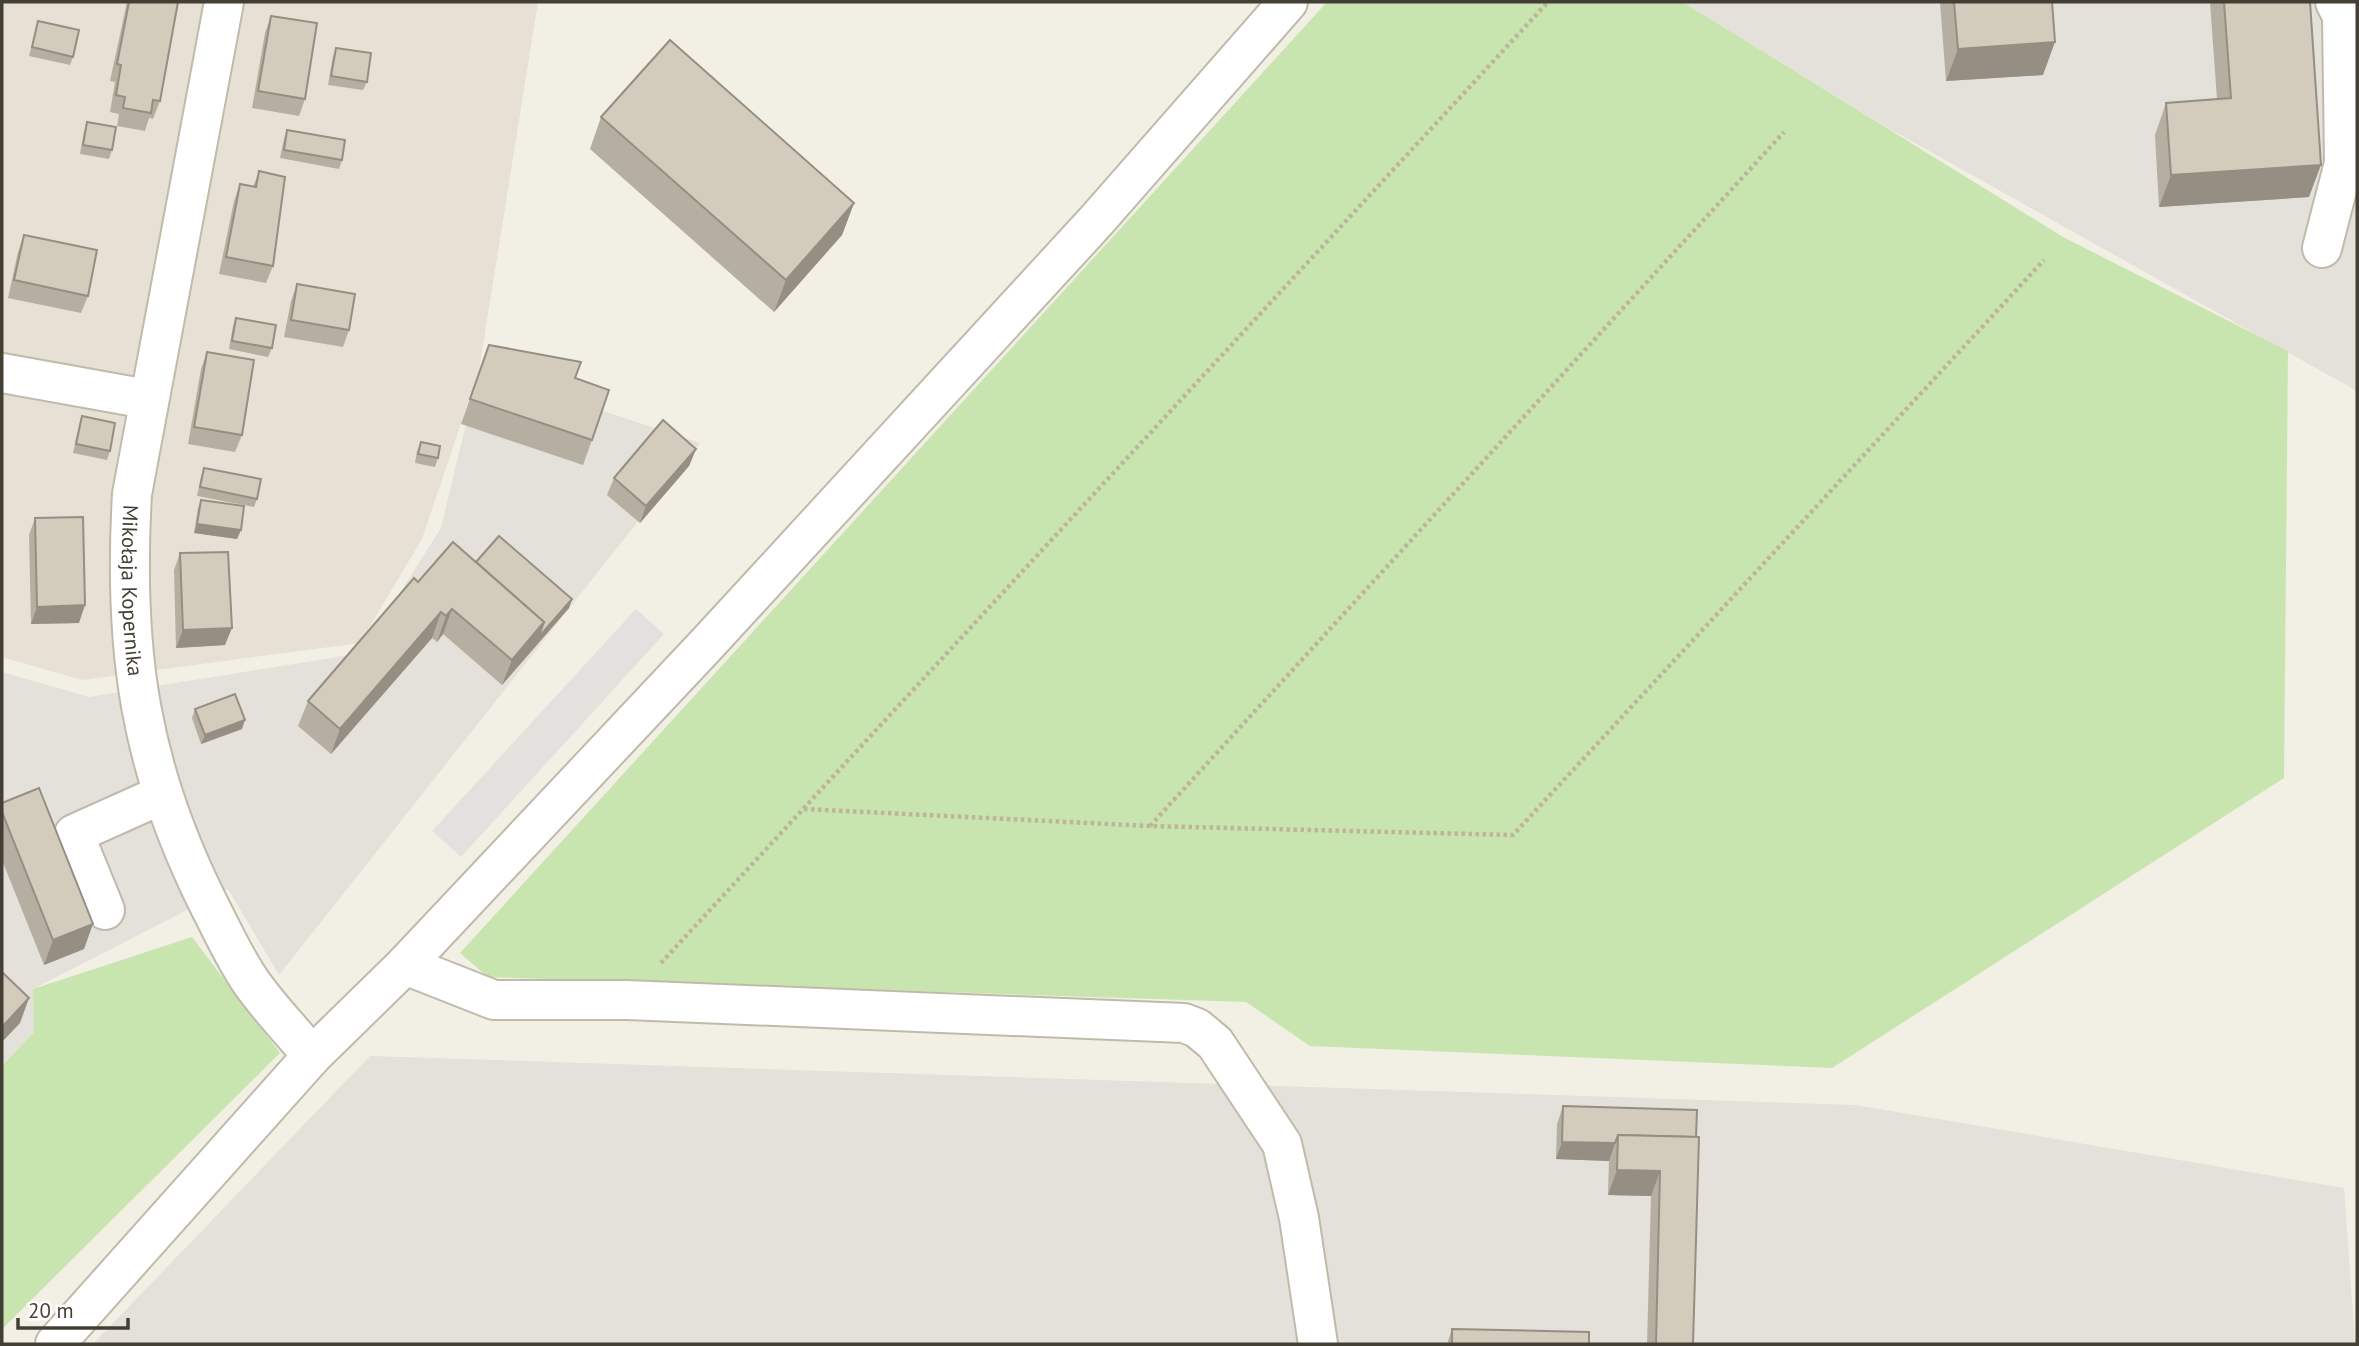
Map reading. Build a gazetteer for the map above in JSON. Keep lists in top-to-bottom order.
{
  "streets": {
    "street": ["Mikołaja Kopernika"]
  },
  "scale_bar": "20 m"
}
